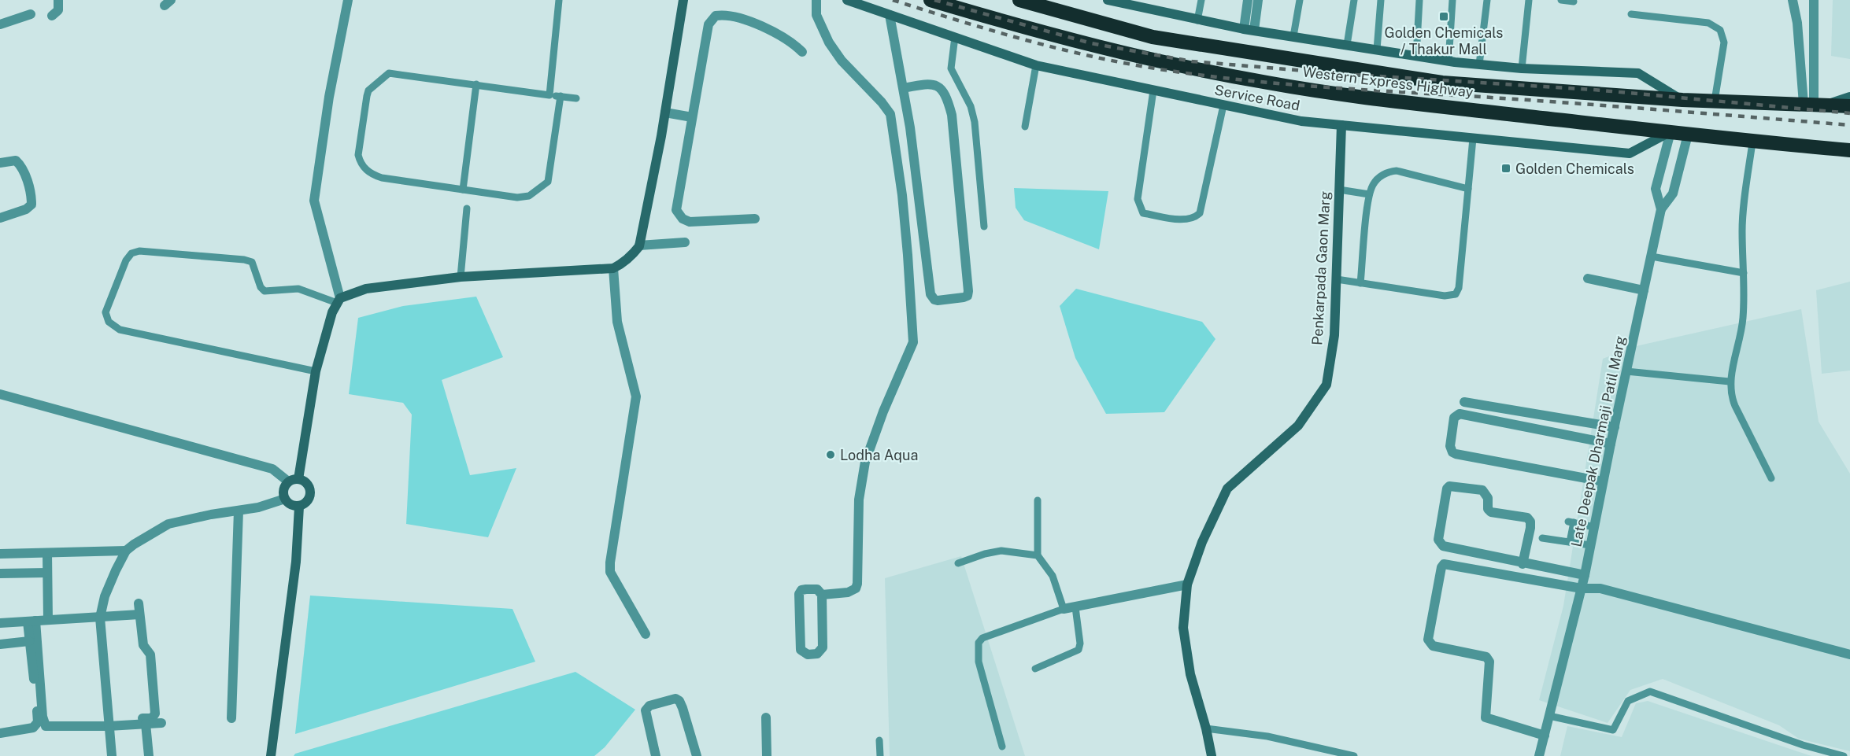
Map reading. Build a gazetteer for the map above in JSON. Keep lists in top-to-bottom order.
{
  "streets": {
    "highway": ["Western Express Highway"],
    "street": ["Service Road", "Penkarpada Gaon Marg", "Late Deepak Dharmaji Patil Marg"]
  },
  "crossings": [
    ["Western Express Highway", "Service Road"],
    ["Western Express Highway", "Late Deepak Dharmaji Patil Marg"],
    ["Service Road", "Penkarpada Gaon Marg"],
    ["Service Road", "Late Deepak Dharmaji Patil Marg"]
  ],
  "places": {
    "transit": ["Golden Chemicals / Thakur Mall", "Golden Chemicals"],
    "other": ["Lodha Aqua"]
  }
}
